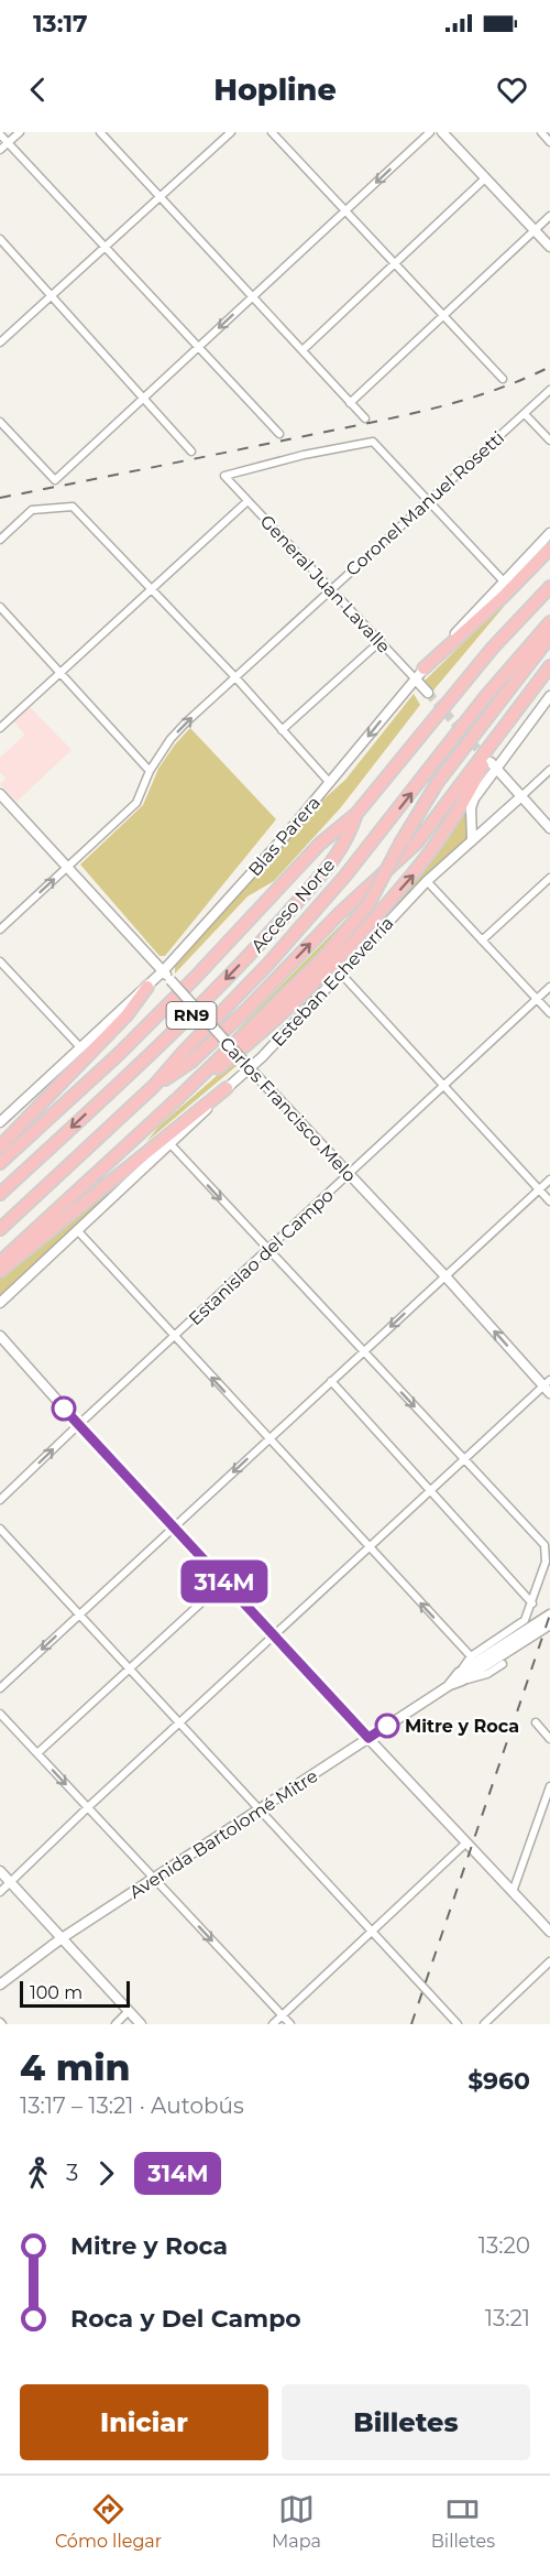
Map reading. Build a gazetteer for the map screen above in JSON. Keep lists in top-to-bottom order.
{
  "streets": {
    "highway": ["Acceso Norte", "RN9"],
    "street": [
      "Coronel Manuel Rosetti",
      "General Juan Lavalle",
      "Blas Parera",
      "Esteban Echeverría",
      "Carlos Francisco Melo",
      "Estanislao del Campo",
      "Avenida Bartolomé Mitre"
    ]
  },
  "crossings": [
    ["Coronel Manuel Rosetti", "General Juan Lavalle"],
    ["Coronel Manuel Rosetti", "Carlos Francisco Melo"],
    ["General Juan Lavalle", "Blas Parera"],
    ["Blas Parera", "Carlos Francisco Melo"],
    ["Esteban Echeverría", "Carlos Francisco Melo"],
    ["Carlos Francisco Melo", "Estanislao del Campo"]
  ],
  "places": ["Mitre y Roca"],
  "lines": ["bus line 314M"],
  "scale_bar": "100 m",
  "page": {
    "status": "13:17",
    "header": "Hopline",
    "on_map": "314M",
    "scale": "100 m",
    "heading": ["4 min", "13:17 – 13:21 · Autobús", "$960"],
    "legs": ["3", "314M"],
    "list": [
      {
        "name": "Mitre y Roca",
        "value": "13:20"
      },
      {
        "name": "Roca y Del Campo",
        "value": "13:21"
      }
    ],
    "buttons": ["Iniciar", "Billetes"],
    "tabs": ["Cómo llegar", "Mapa", "Billetes"]
  }
}
